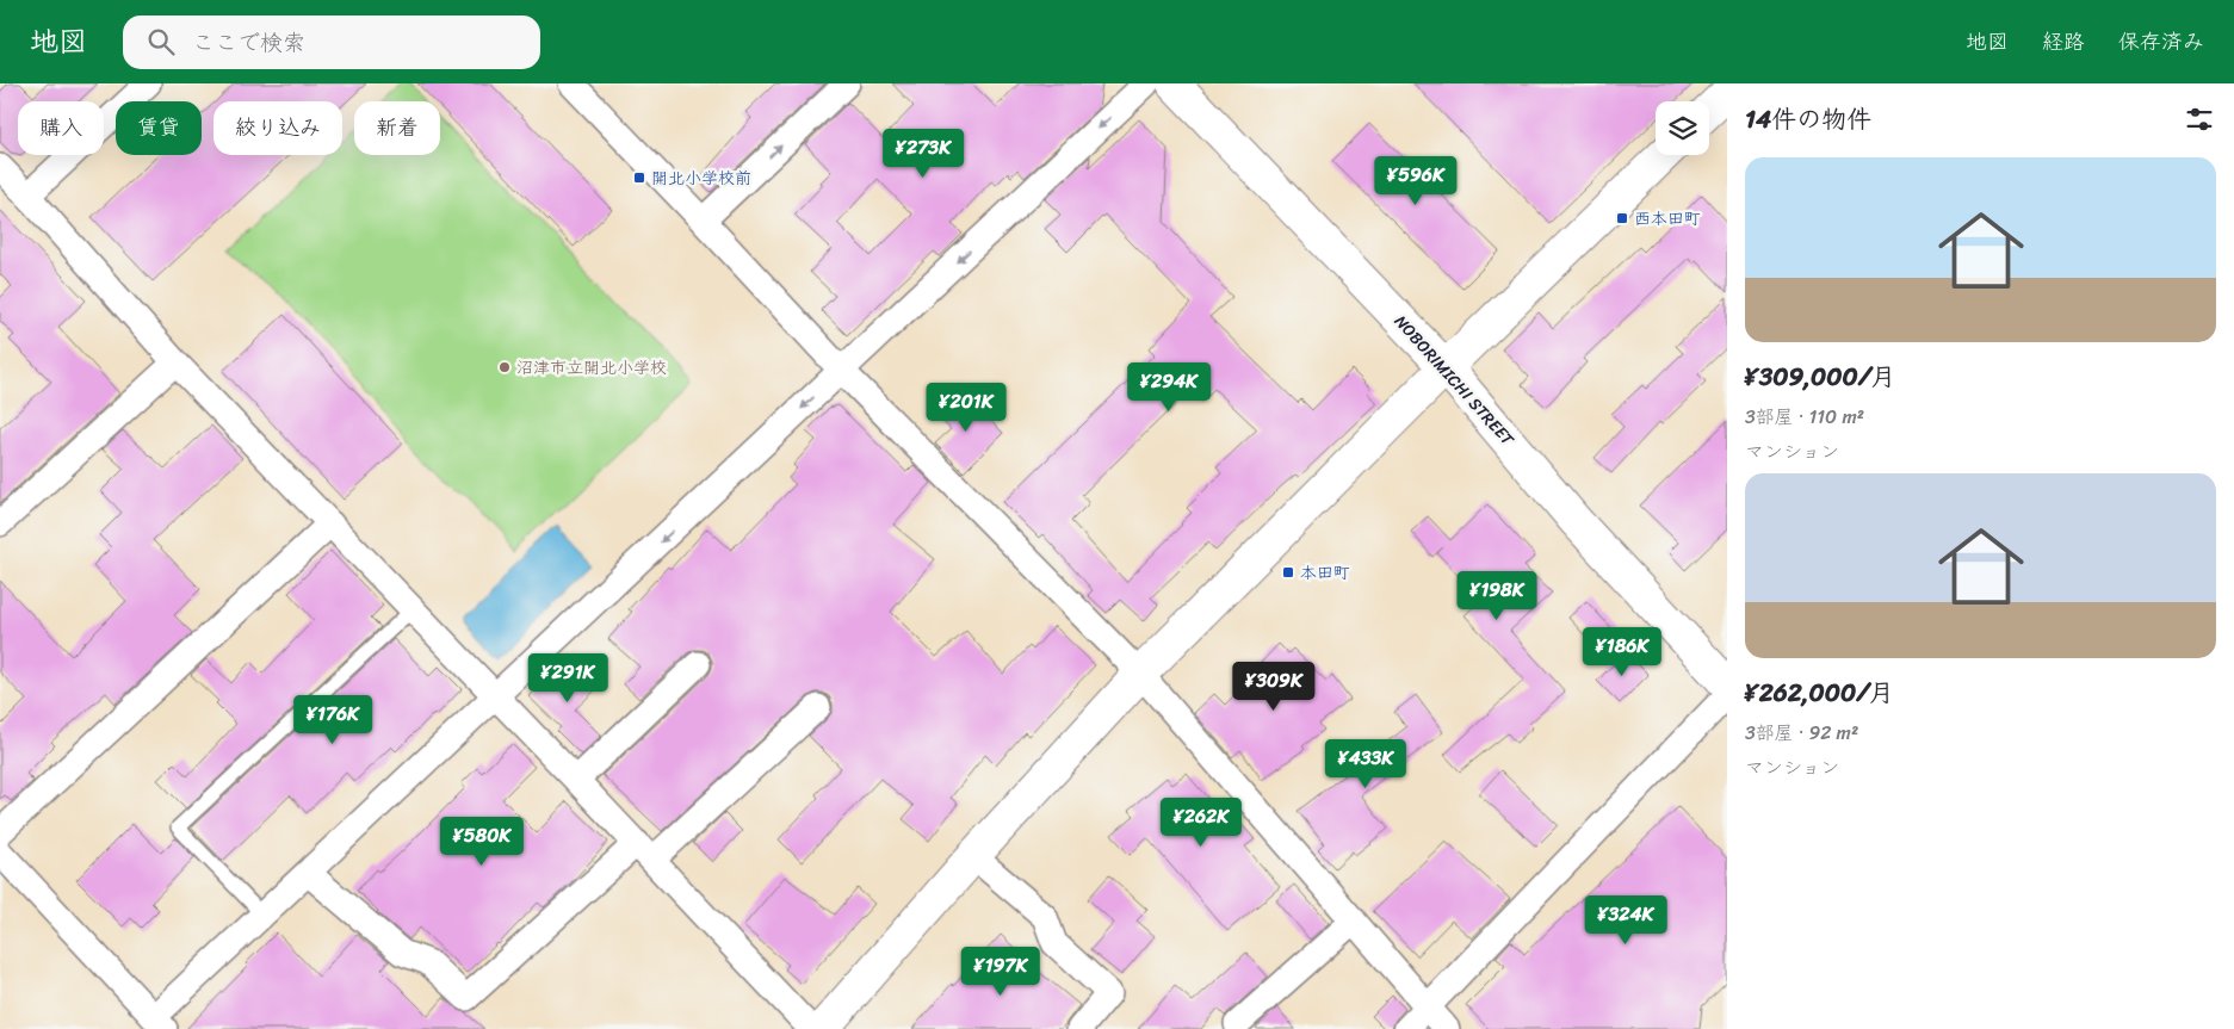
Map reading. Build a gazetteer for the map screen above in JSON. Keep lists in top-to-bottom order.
{
  "streets": {
    "street": ["NOBORIMICHI STREET"]
  },
  "places": {
    "transit": ["開北小学校前", "西本田町", "本田町"],
    "other": ["沼津市立開北小学校"]
  },
  "page": {
    "header": "地図",
    "search": "ここで検索",
    "nav": ["地図", "経路", "保存済み"],
    "heading": "14件の物件",
    "chip": [
      "購入",
      "賃貸",
      "絞り込み",
      "新着"
    ],
    "price": [
      "¥273K",
      "¥596K",
      "¥294K",
      "¥201K",
      "¥198K",
      "¥186K",
      "¥291K",
      "¥309K",
      "¥176K",
      "¥433K",
      "¥262K",
      "¥580K",
      "¥324K",
      "¥197K"
    ],
    "list": [
      {
        "name": "¥309,000/月",
        "note": "3部屋 · 110 m² · マンション"
      },
      {
        "name": "¥262,000/月",
        "note": "3部屋 · 92 m² · マンション"
      }
    ]
  }
}
